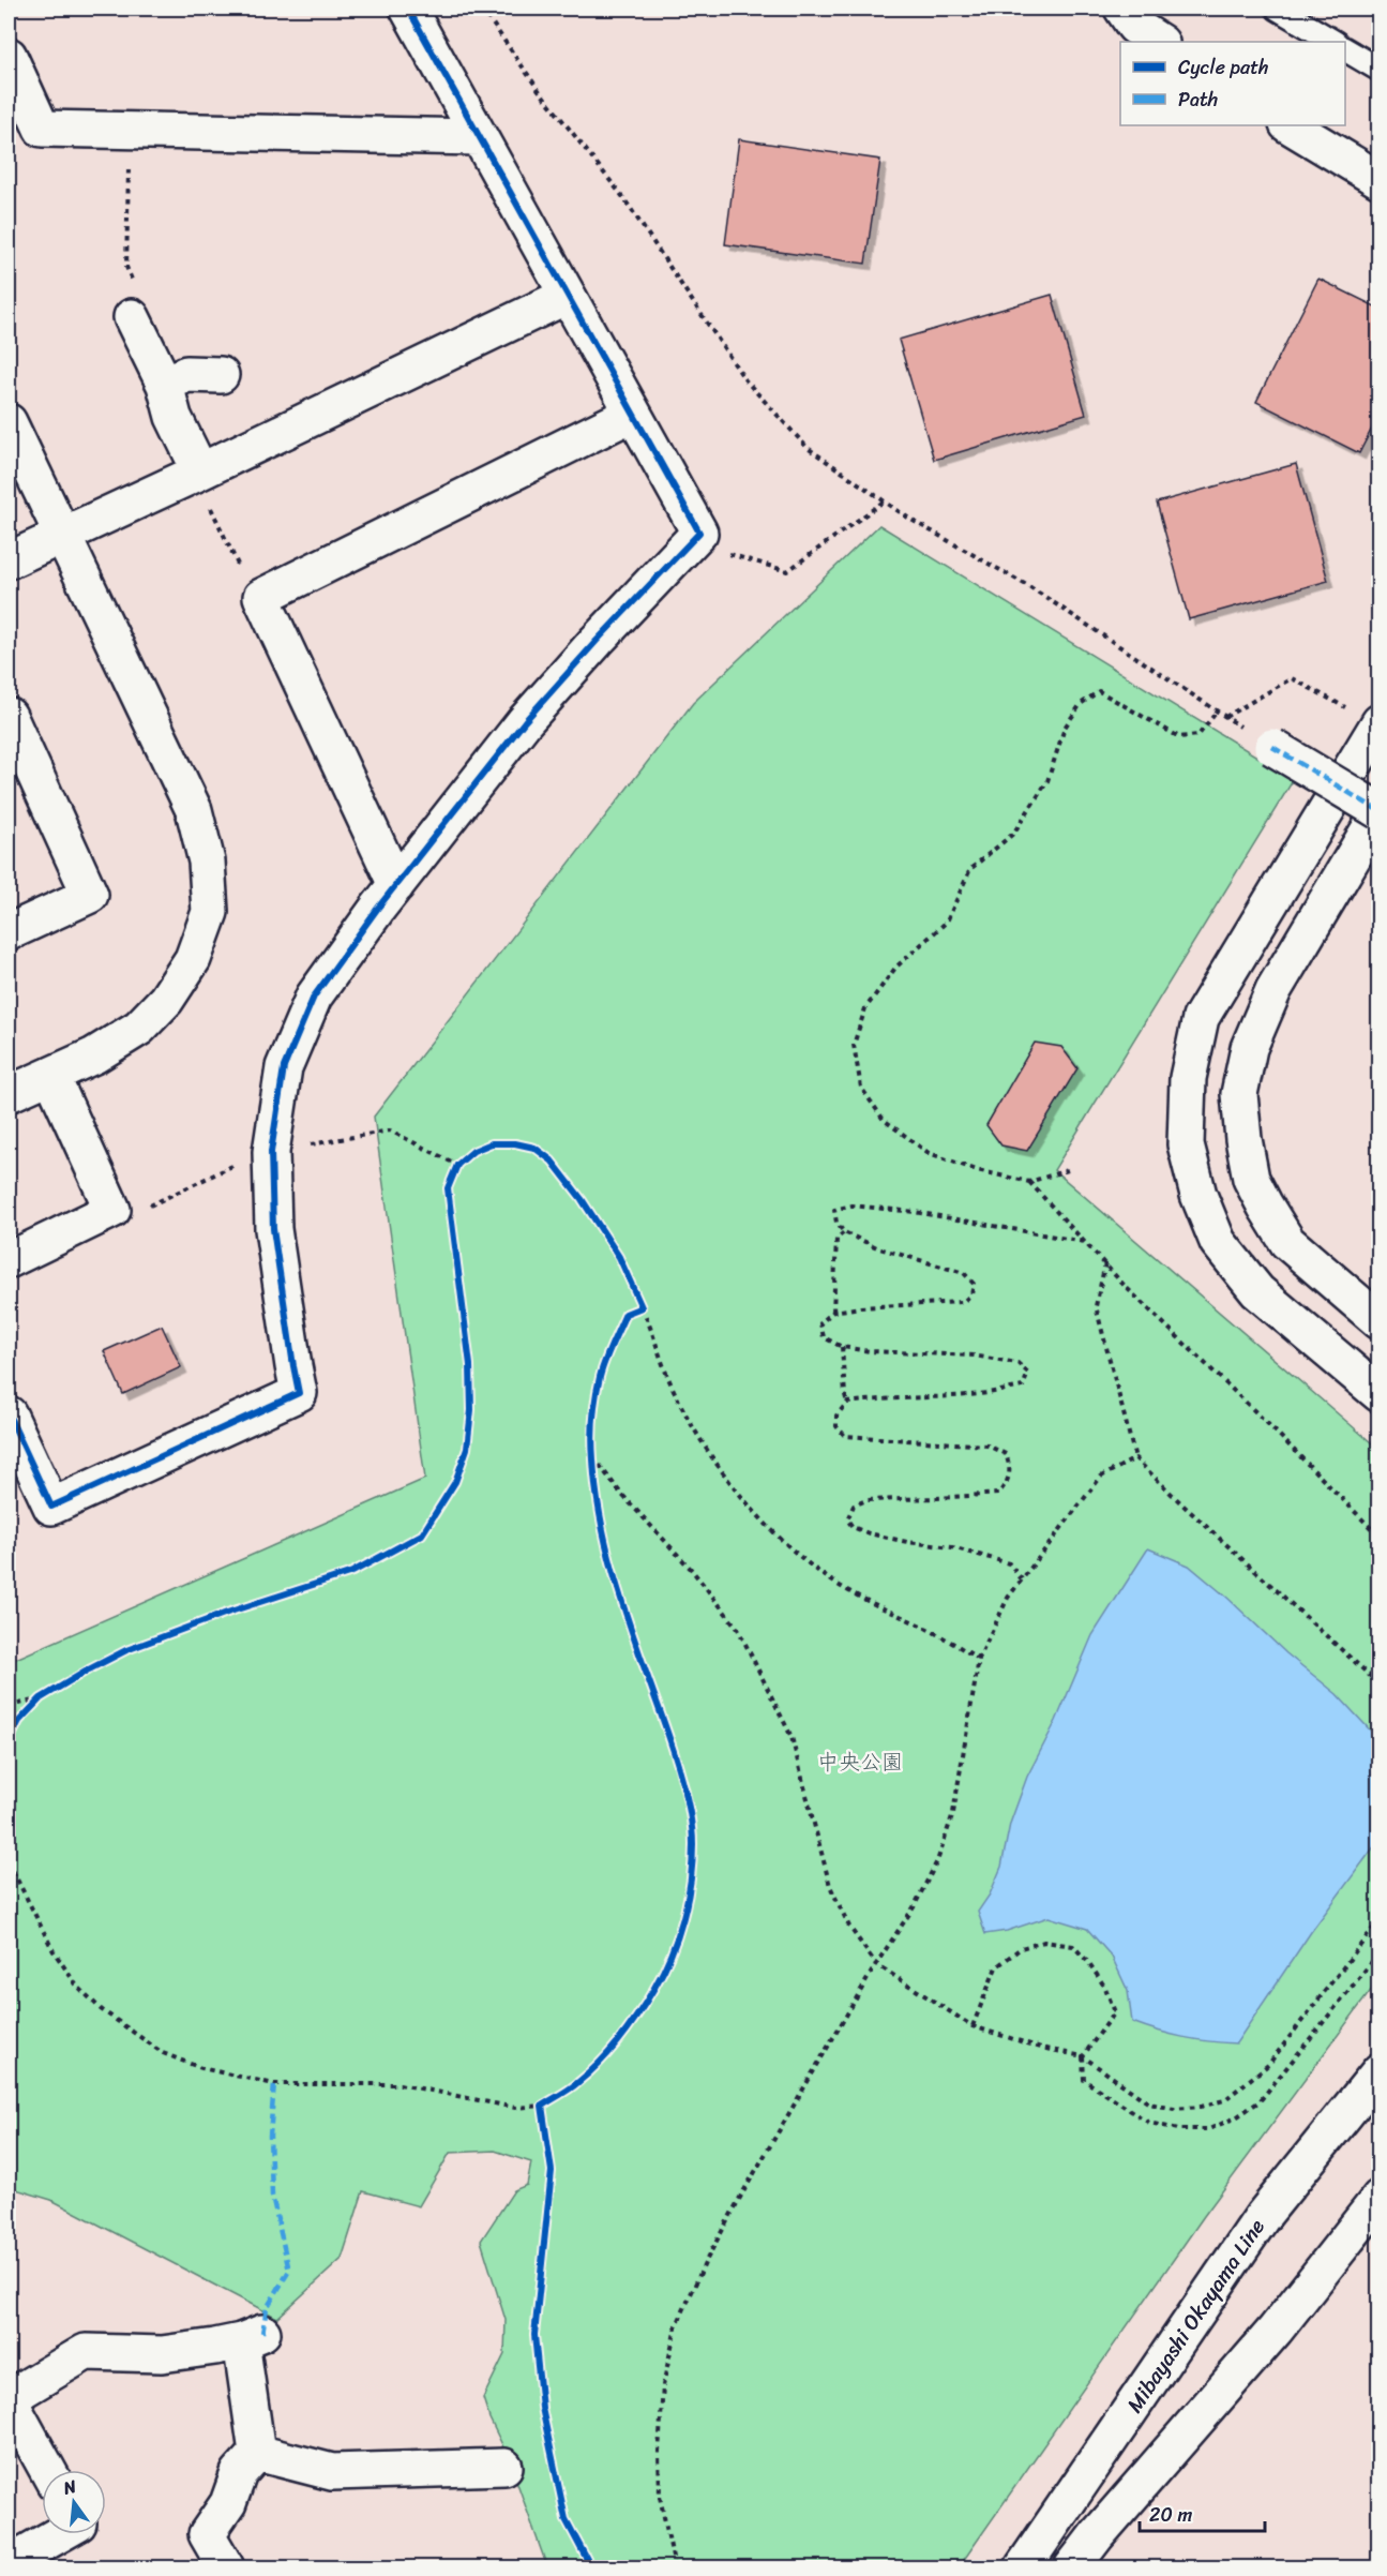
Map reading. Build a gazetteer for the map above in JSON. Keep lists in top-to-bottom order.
{
  "streets": {
    "street": ["Mibayashi Okayama Line"]
  },
  "parks": ["中央公園"],
  "legend": ["Cycle path", "Path"],
  "scale_bar": "20 m",
  "north": "top"
}
